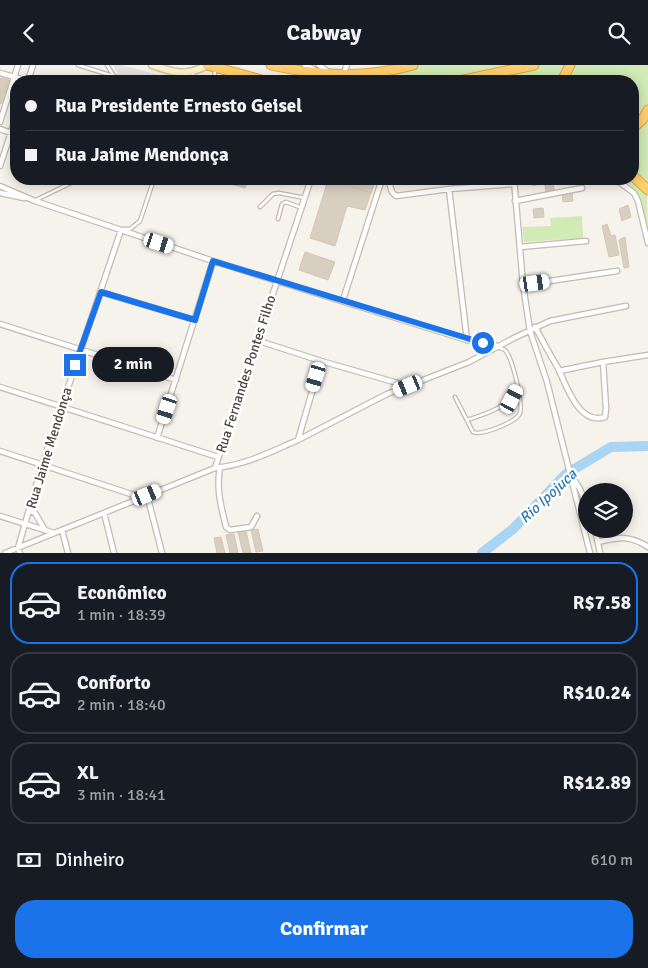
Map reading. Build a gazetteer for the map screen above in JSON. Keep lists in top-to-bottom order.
{
  "streets": {
    "street": ["Rua Fernandes Pontes Filho", "Rua Jaime Mendonça"]
  },
  "water": ["Rio Ipojuca"],
  "page": {
    "header": "Cabway",
    "banner": ["Rua Presidente Ernesto Geisel", "Rua Jaime Mendonça"],
    "bubble": "2 min",
    "list": [
      {
        "name": "Econômico",
        "note": "1 min · 18:39",
        "value": "R$7.58"
      },
      {
        "name": "Conforto",
        "note": "2 min · 18:40",
        "value": "R$10.24"
      },
      {
        "name": "XL",
        "note": "3 min · 18:41",
        "value": "R$12.89"
      }
    ],
    "pay": ["Dinheiro", "610 m"],
    "buttons": "Confirmar"
  }
}
